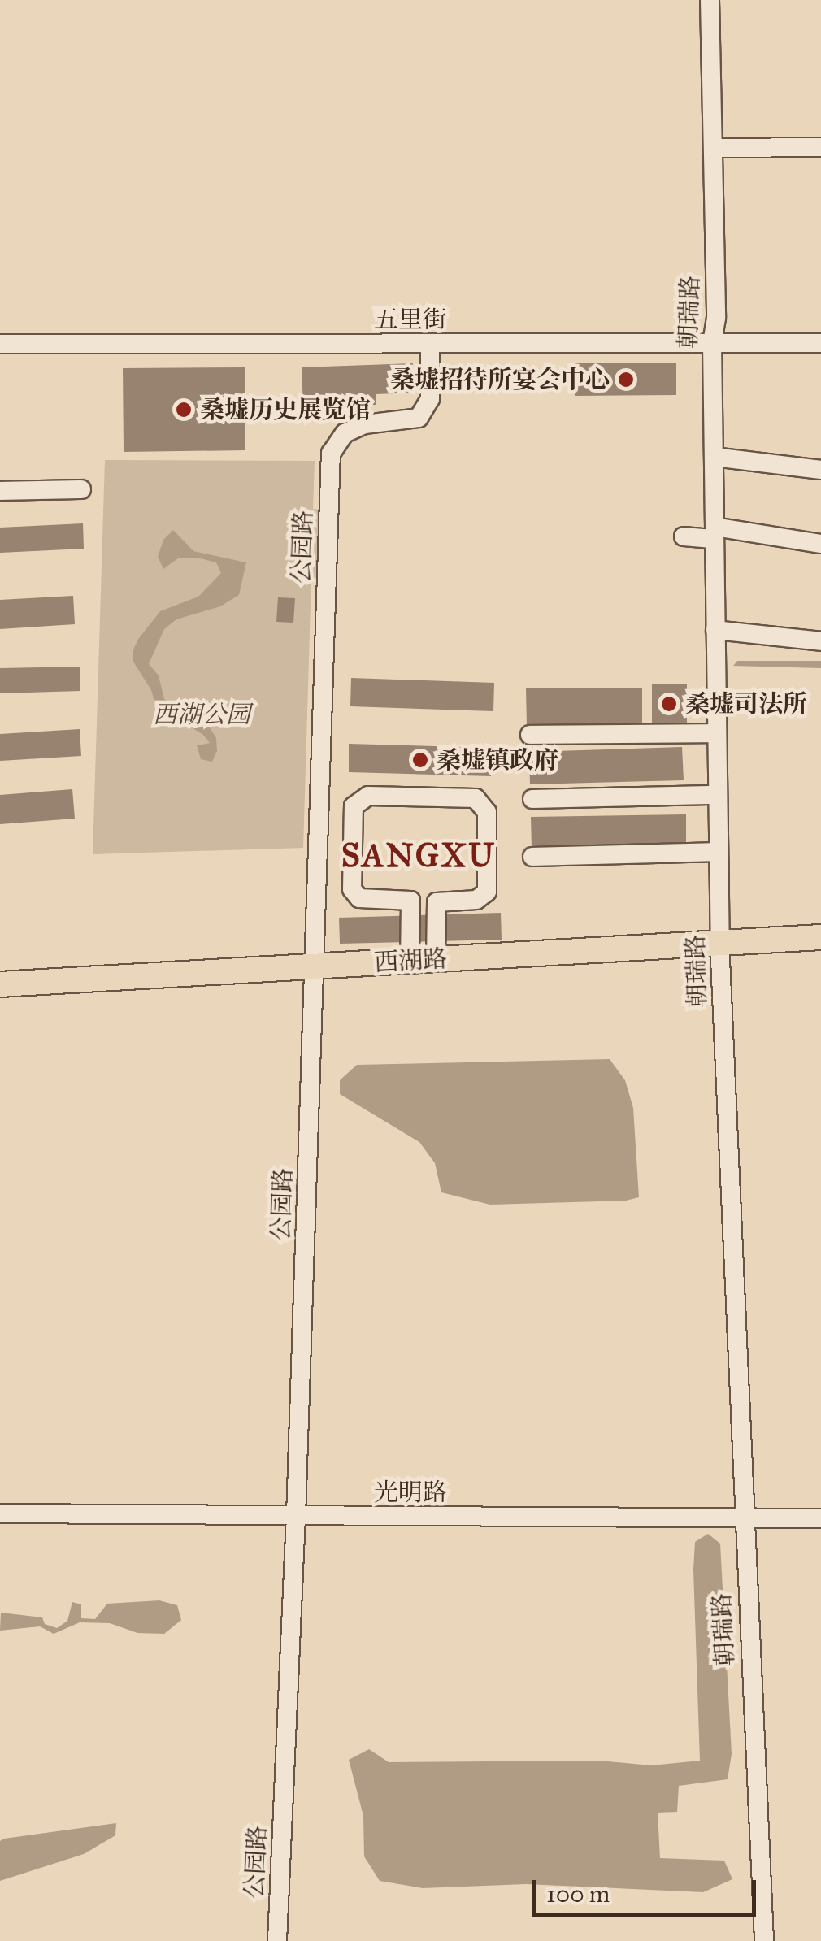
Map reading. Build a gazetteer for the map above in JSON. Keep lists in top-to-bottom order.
{
  "streets": {
    "main road": ["西湖路"],
    "street": [
      "朝瑞路",
      "五里街",
      "公园路",
      "光明路"
    ]
  },
  "crossings": [
    ["朝瑞路", "五里街"],
    ["朝瑞路", "西湖路"],
    ["朝瑞路", "光明路"],
    ["五里街", "公园路"],
    ["公园路", "西湖路"],
    ["公园路", "光明路"]
  ],
  "districts": ["SANGXU"],
  "parks": ["西湖公园"],
  "places": [
    "桑墟招待所宴会中心",
    "桑墟历史展览馆",
    "桑墟司法所",
    "桑墟镇政府"
  ],
  "scale_bar": "100 m"
}
